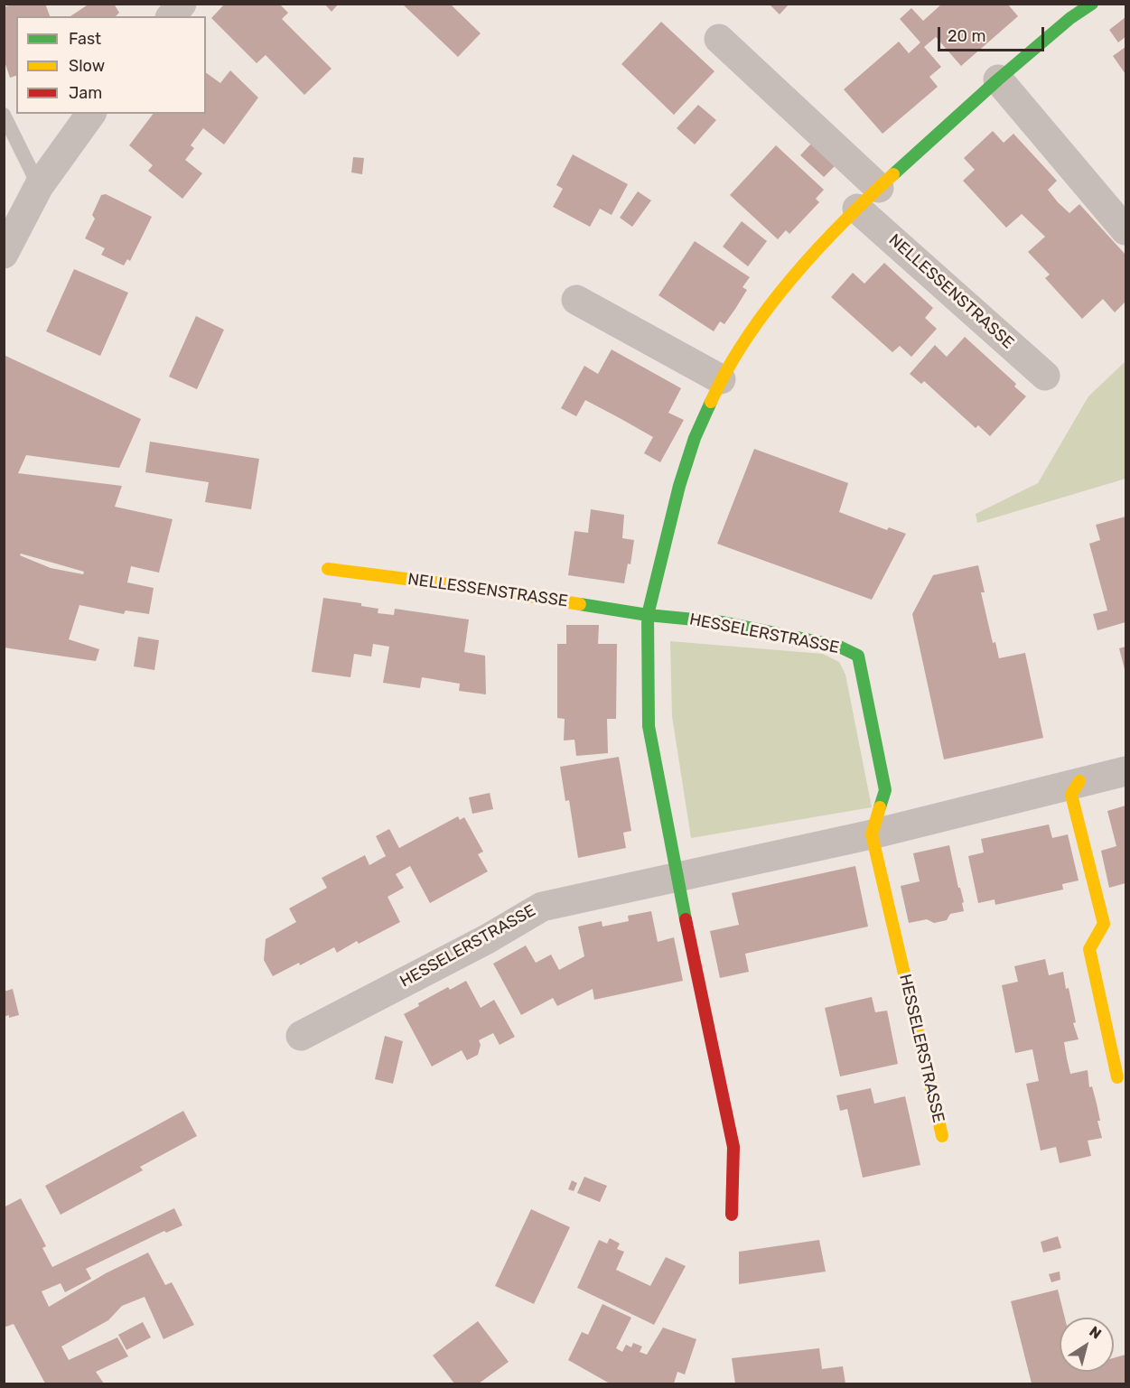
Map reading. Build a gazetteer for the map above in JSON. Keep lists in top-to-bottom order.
{
  "streets": {
    "street": ["NELLESSENSTRASSE", "HESSELERSTRASSE"]
  },
  "crossings": [
    ["NELLESSENSTRASSE", "HESSELERSTRASSE"]
  ],
  "legend": ["Fast", "Slow", "Jam"],
  "scale_bar": "20 m",
  "north": "top right"
}
